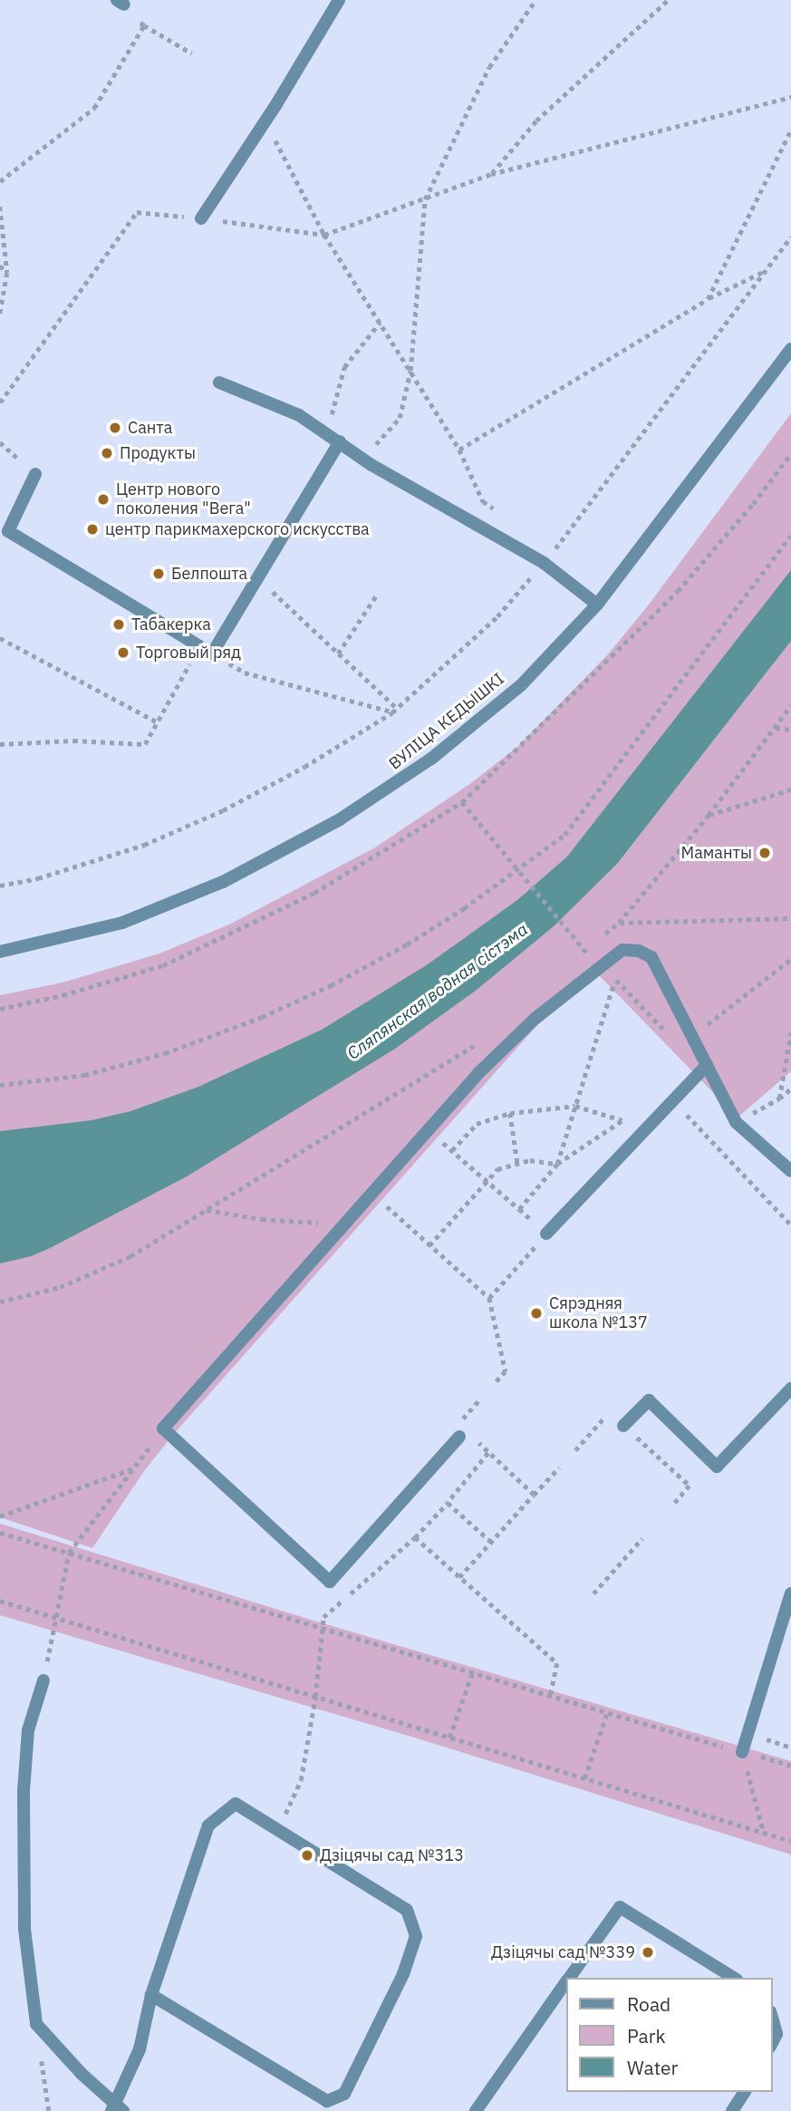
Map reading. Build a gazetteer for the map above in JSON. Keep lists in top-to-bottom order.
{
  "streets": {
    "street": ["ВУЛІЦА КЕДЫШКІ"]
  },
  "water": ["Сляпянская водная сістэма"],
  "places": [
    "Санта",
    "Продукты",
    "Центр нового поколения \"Вега\"",
    "центр парикмахерского искусства",
    "Белпошта",
    "Табакерка",
    "Торговый ряд",
    "Маманты",
    "Сярэдняя школа №137",
    "Дзіцячы сад №313",
    "Дзіцячы сад №339"
  ],
  "legend": ["Road", "Park", "Water"]
}
